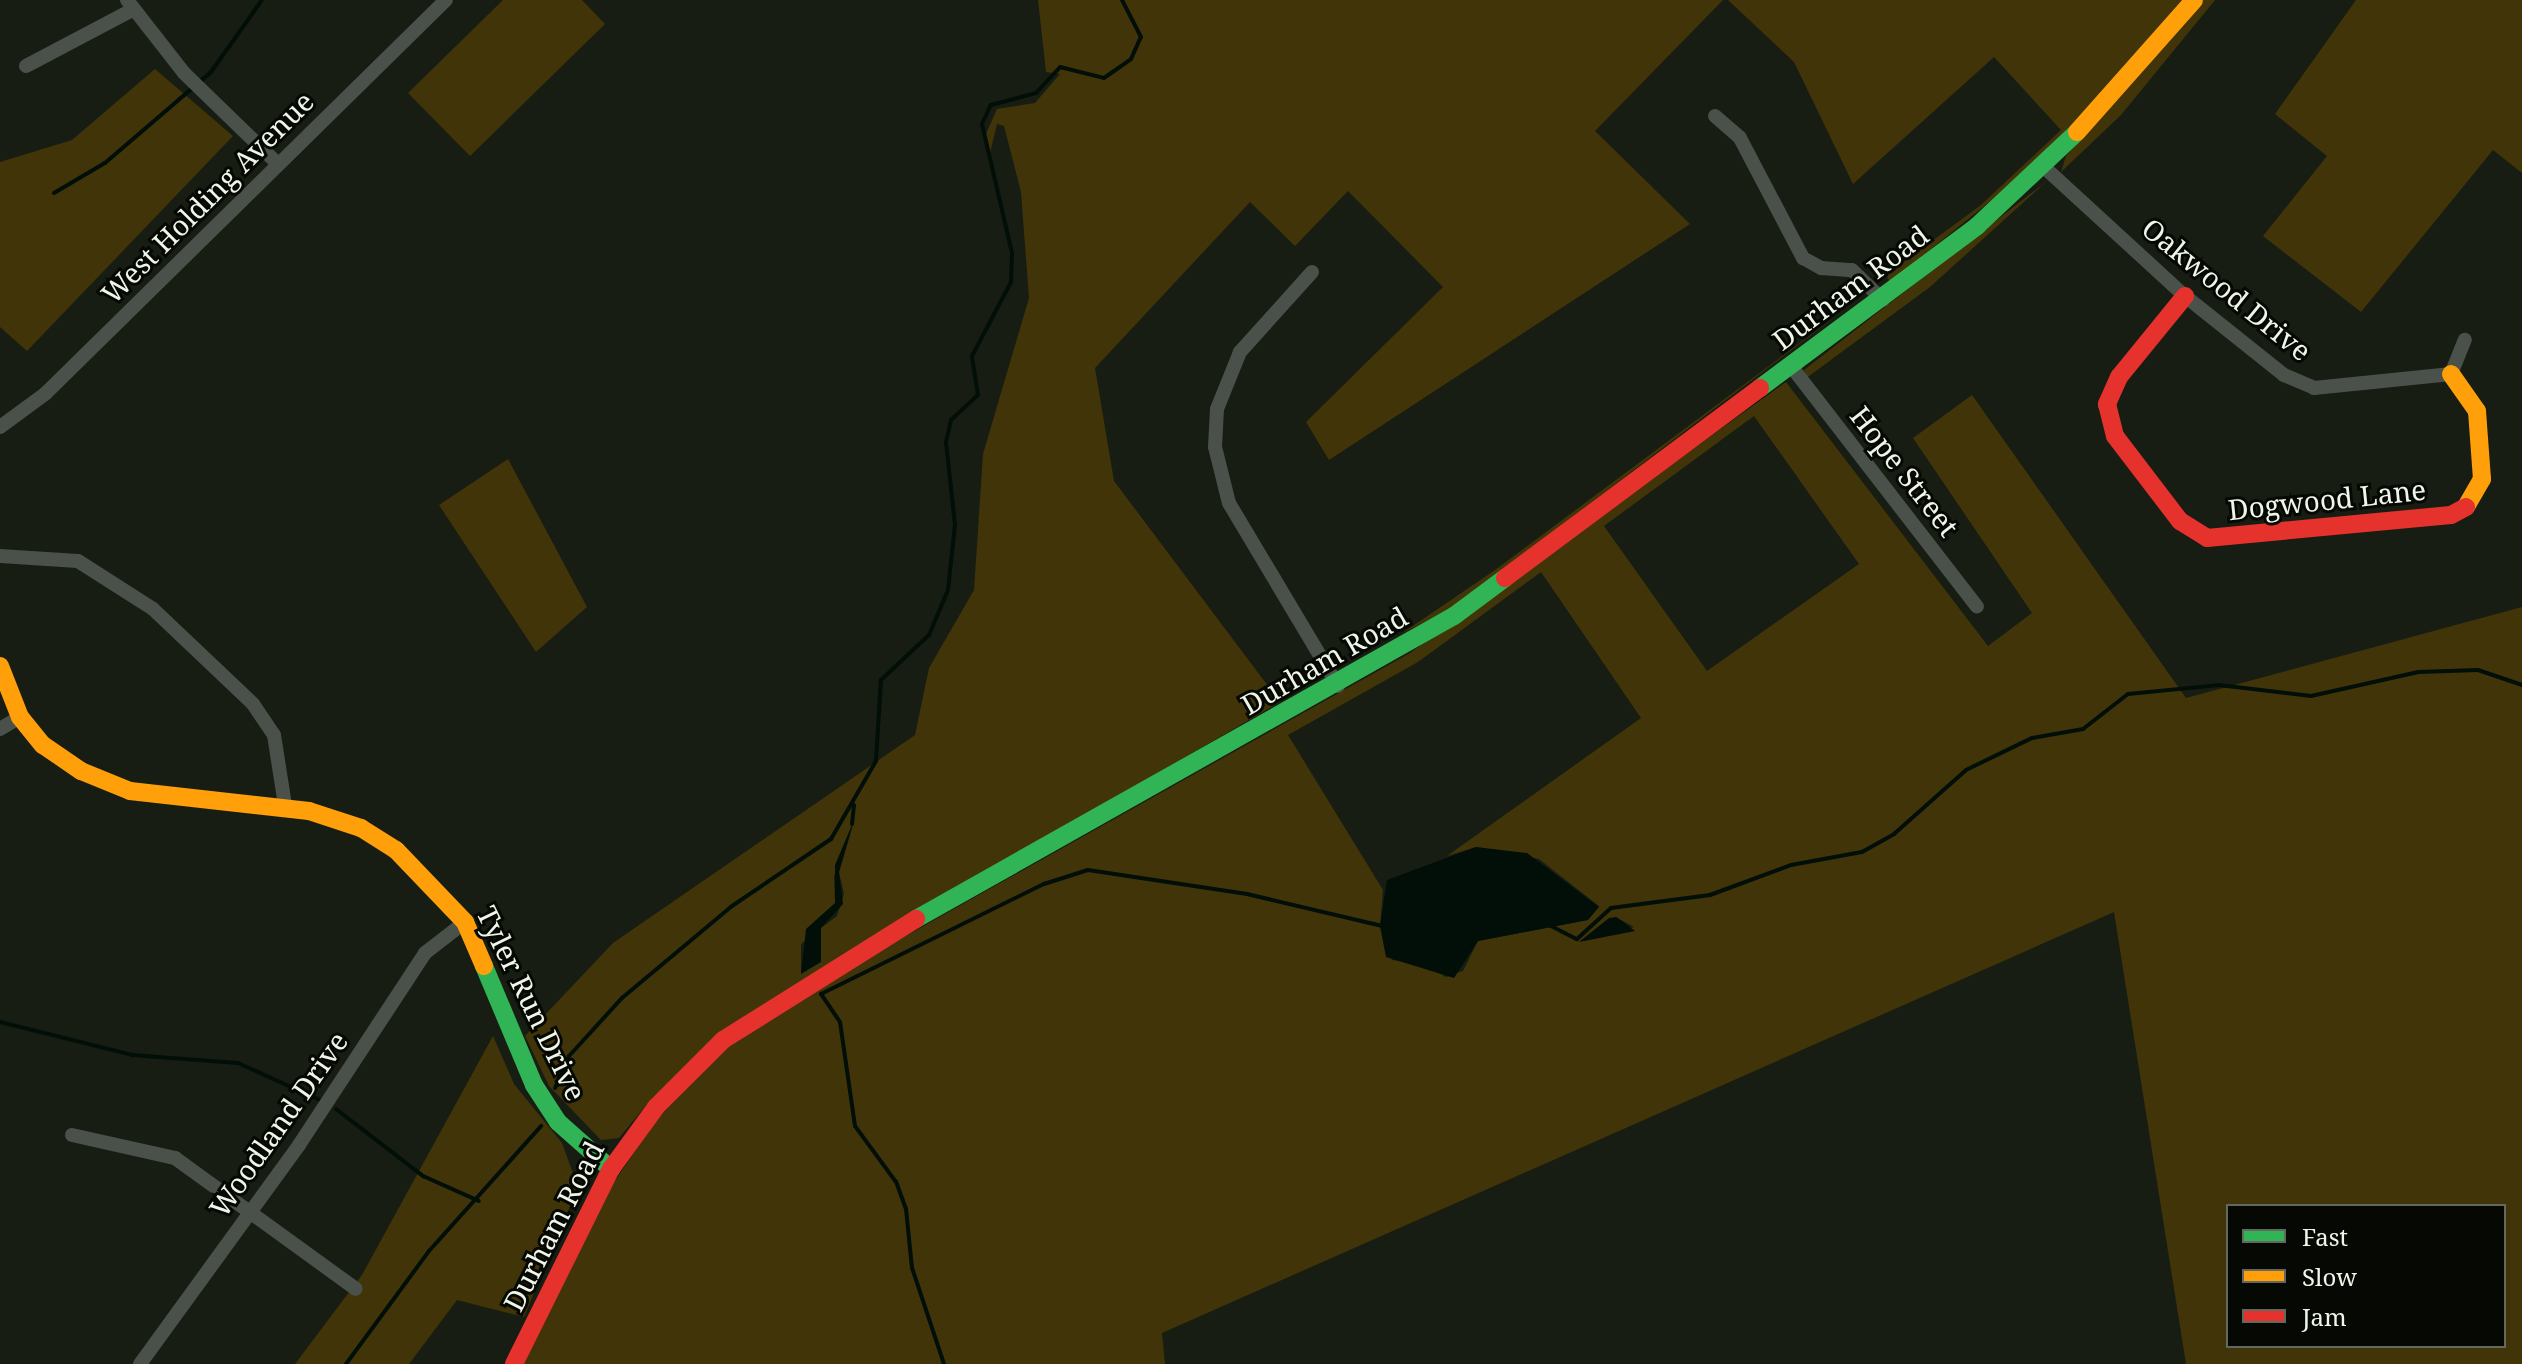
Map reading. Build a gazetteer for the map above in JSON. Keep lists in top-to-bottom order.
{
  "streets": {
    "main road": ["Durham Road", "Dogwood Lane", "Tyler Run Drive"],
    "street": [
      "West Holding Avenue",
      "Oakwood Drive",
      "Hope Street",
      "Woodland Drive"
    ]
  },
  "crossings": [
    ["Durham Road", "Oakwood Drive"],
    ["Durham Road", "Hope Street"],
    ["Durham Road", "Tyler Run Drive"],
    ["Oakwood Drive", "Dogwood Lane"],
    ["Tyler Run Drive", "Woodland Drive"]
  ],
  "legend": ["Fast", "Slow", "Jam"]
}
